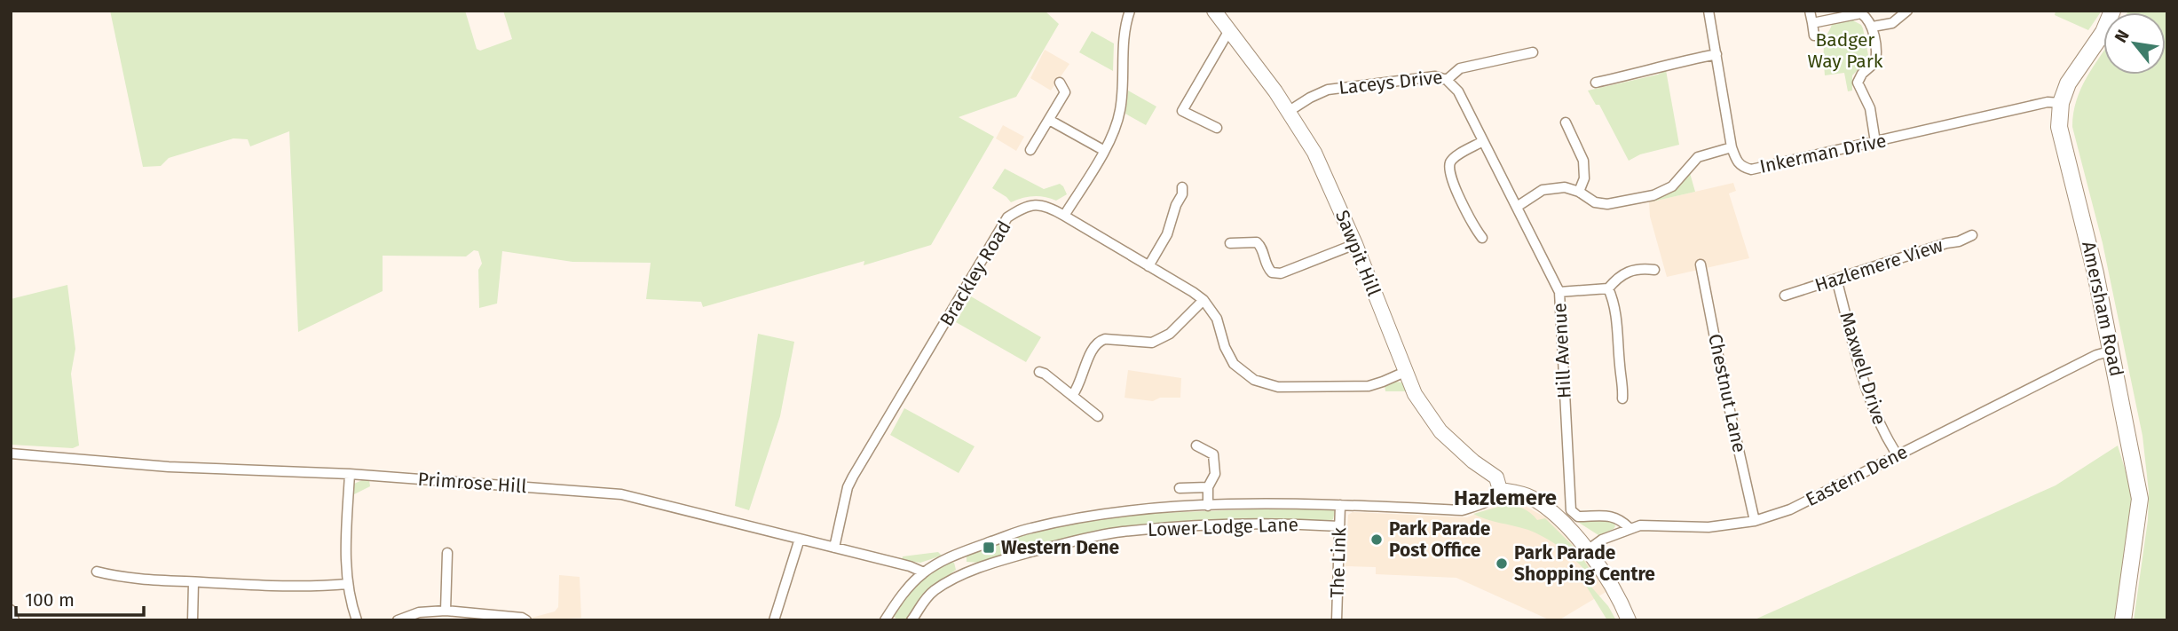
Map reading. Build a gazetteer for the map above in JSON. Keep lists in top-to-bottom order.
{
  "streets": {
    "main road": ["Amersham Road"],
    "street": [
      "Laceys Drive",
      "Inkerman Drive",
      "Sawpit Hill",
      "Hazlemere View",
      "Brackley Road",
      "Hill Avenue",
      "Maxwell Drive",
      "Chestnut Lane",
      "Eastern Dene",
      "Primrose Hill",
      "Lower Lodge Lane",
      "The Link"
    ]
  },
  "crossings": [
    ["Laceys Drive", "Sawpit Hill"],
    ["Laceys Drive", "Hill Avenue"],
    ["Inkerman Drive", "Amersham Road"],
    ["Hazlemere View", "Maxwell Drive"],
    ["Brackley Road", "Primrose Hill"],
    ["Amersham Road", "Eastern Dene"],
    ["Hill Avenue", "Eastern Dene"],
    ["Maxwell Drive", "Eastern Dene"],
    ["Chestnut Lane", "Eastern Dene"],
    ["Lower Lodge Lane", "The Link"]
  ],
  "districts": ["Hazlemere"],
  "parks": ["Badger Way Park"],
  "places": {
    "other": ["Park Parade Post Office", "Park Parade Shopping Centre"],
    "transit": ["Western Dene"]
  },
  "scale_bar": "100 m",
  "north": "top left"
}
